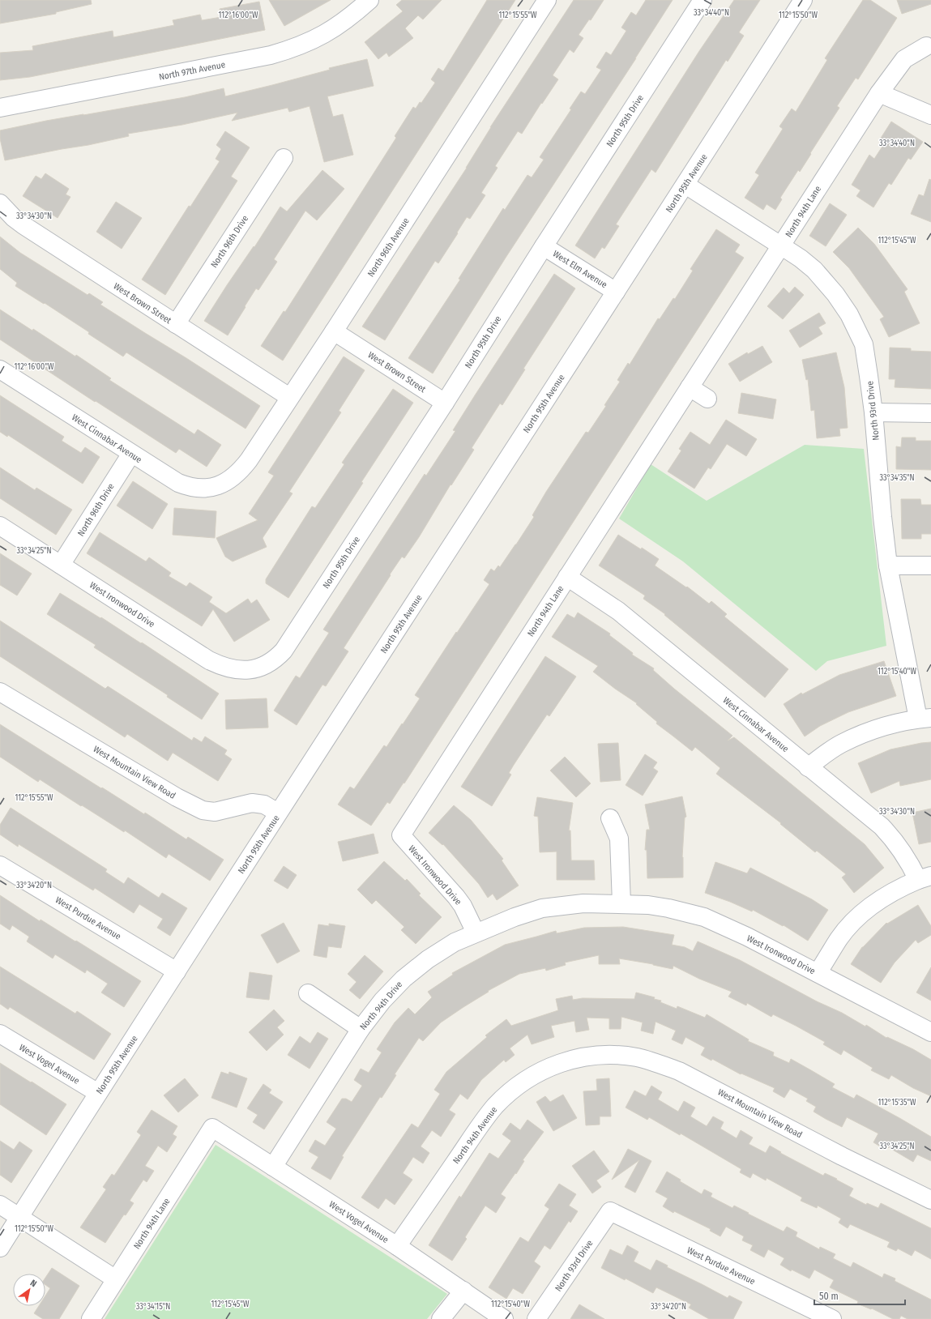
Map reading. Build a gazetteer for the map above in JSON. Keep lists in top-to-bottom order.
{
  "streets": {
    "street": [
      "North 97th Avenue",
      "North 95th Drive",
      "North 95th Avenue",
      "North 94th Lane",
      "North 96th Drive",
      "North 96th Avenue",
      "West Elm Avenue",
      "West Brown Street",
      "North 93rd Drive",
      "West Cinnabar Avenue",
      "West Ironwood Drive",
      "West Mountain View Road",
      "West Purdue Avenue",
      "North 94th Drive",
      "West Vogel Avenue",
      "North 94th Avenue"
    ]
  },
  "crossings": [
    ["North 95th Drive", "West Elm Avenue"],
    ["North 95th Drive", "West Brown Street"],
    ["North 95th Drive", "West Ironwood Drive"],
    ["North 95th Avenue", "West Elm Avenue"],
    ["North 95th Avenue", "North 93rd Drive"],
    ["North 95th Avenue", "West Mountain View Road"],
    ["North 95th Avenue", "West Purdue Avenue"],
    ["North 95th Avenue", "West Vogel Avenue"],
    ["North 94th Lane", "North 93rd Drive"],
    ["North 94th Lane", "West Cinnabar Avenue"],
    ["North 94th Lane", "West Ironwood Drive"],
    ["North 94th Lane", "West Vogel Avenue"],
    ["North 96th Drive", "West Brown Street"],
    ["North 96th Drive", "West Cinnabar Avenue"],
    ["North 96th Drive", "West Ironwood Drive"],
    ["North 96th Avenue", "West Brown Street"],
    ["North 96th Avenue", "West Cinnabar Avenue"],
    ["North 93rd Drive", "West Purdue Avenue"],
    ["West Ironwood Drive", "North 94th Drive"],
    ["West Mountain View Road", "North 94th Avenue"],
    ["North 94th Drive", "West Vogel Avenue"],
    ["West Vogel Avenue", "North 94th Avenue"]
  ],
  "scale_bar": "50 m",
  "north": "top right",
  "coordinates": [
    "33°34'40\"N",
    "112°16'00\"W",
    "112°15'55\"W",
    "112°15'50\"W",
    "33°34'30\"N",
    "112°15'45\"W",
    "33°34'35\"N",
    "33°34'25\"N",
    "112°15'40\"W",
    "33°34'20\"N",
    "112°15'35\"W",
    "33°34'15\"N"
  ]
}
